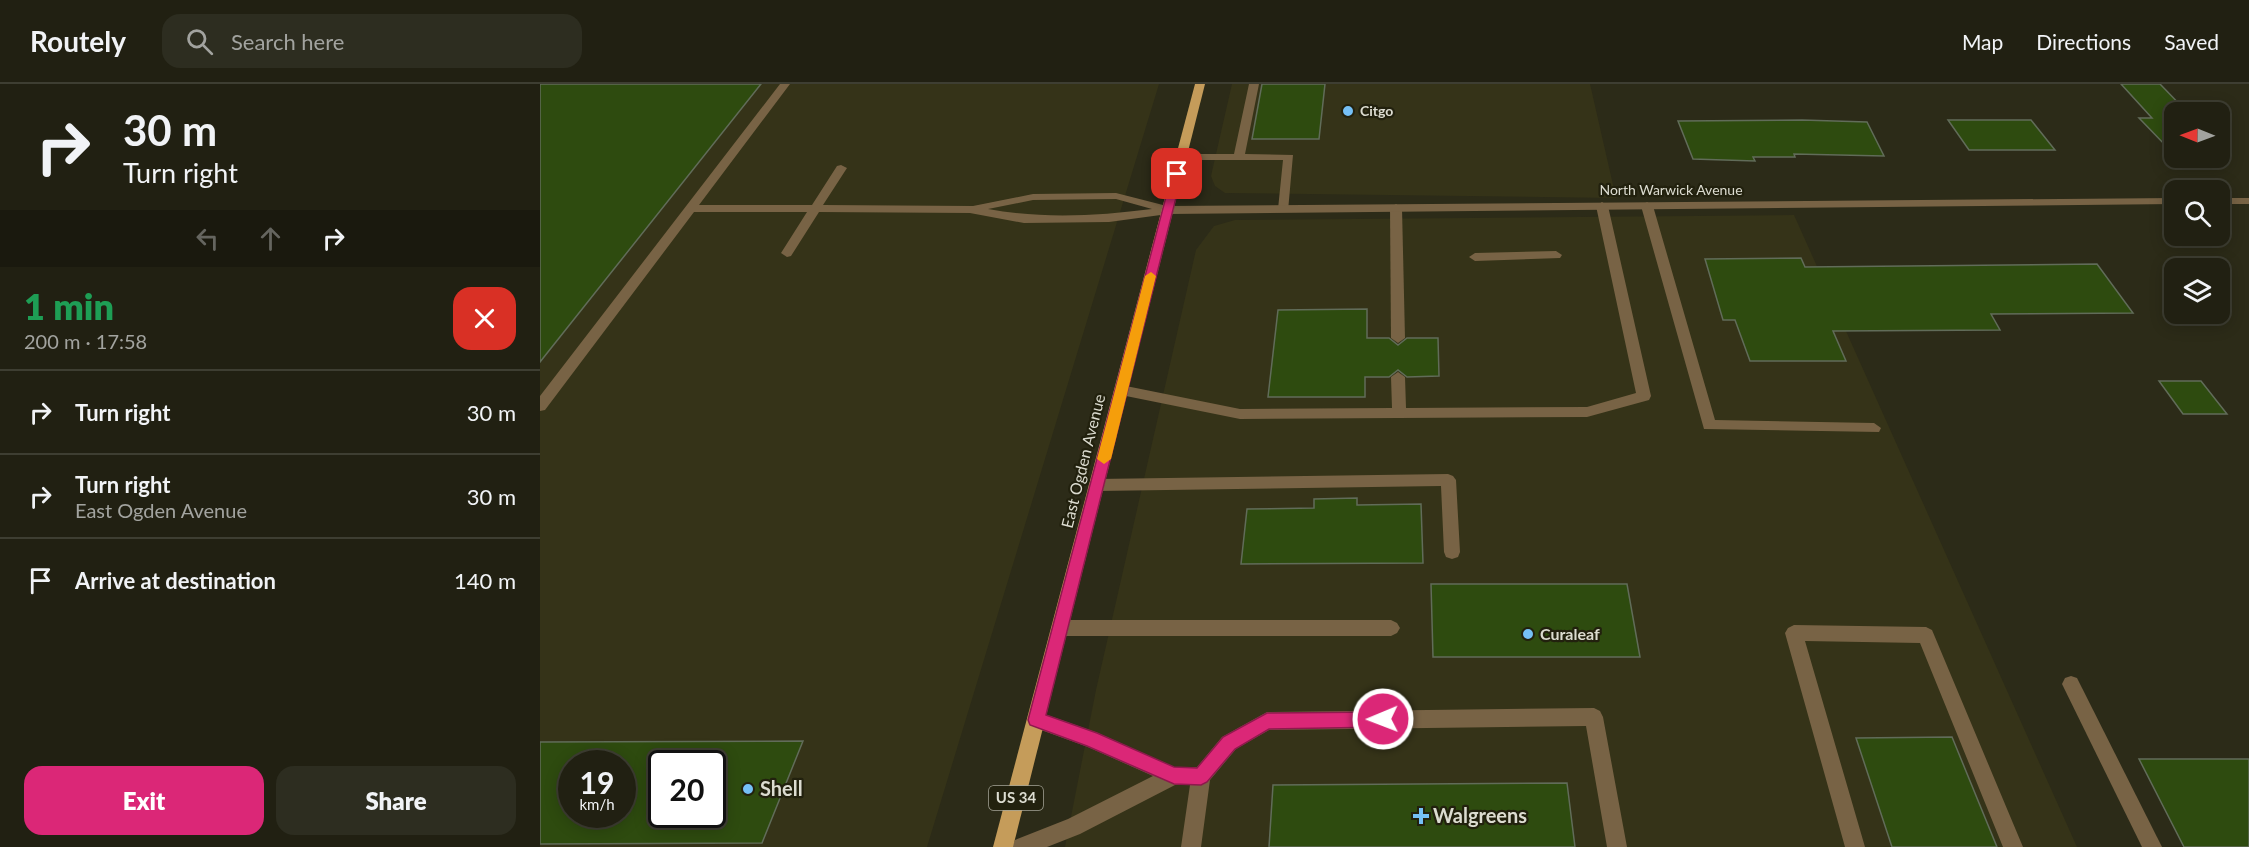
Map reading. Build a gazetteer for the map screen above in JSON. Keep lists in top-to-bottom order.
{
  "streets": {
    "main road": ["East Ogden Avenue", "US 34"],
    "street": ["North Warwick Avenue"]
  },
  "crossings": [
    ["North Warwick Avenue", "East Ogden Avenue"]
  ],
  "places": {
    "other": ["Citgo", "Curaleaf", "Shell"],
    "health": ["Walgreens"]
  },
  "north": "left",
  "page": {
    "header": "Routely",
    "search": "Search here",
    "nav": ["Map", "Directions", "Saved"],
    "turn": ["30 m", "Turn right"],
    "heading": ["1 min", "200 m · 17:58"],
    "list": [
      {
        "name": "Turn right",
        "value": "30 m"
      },
      {
        "name": "Turn right",
        "note": "East Ogden Avenue",
        "value": "30 m"
      },
      {
        "name": "Arrive at destination",
        "value": "140 m"
      }
    ],
    "speed": "19 km/h",
    "limit": "20",
    "buttons": ["Exit", "Share"]
  }
}
